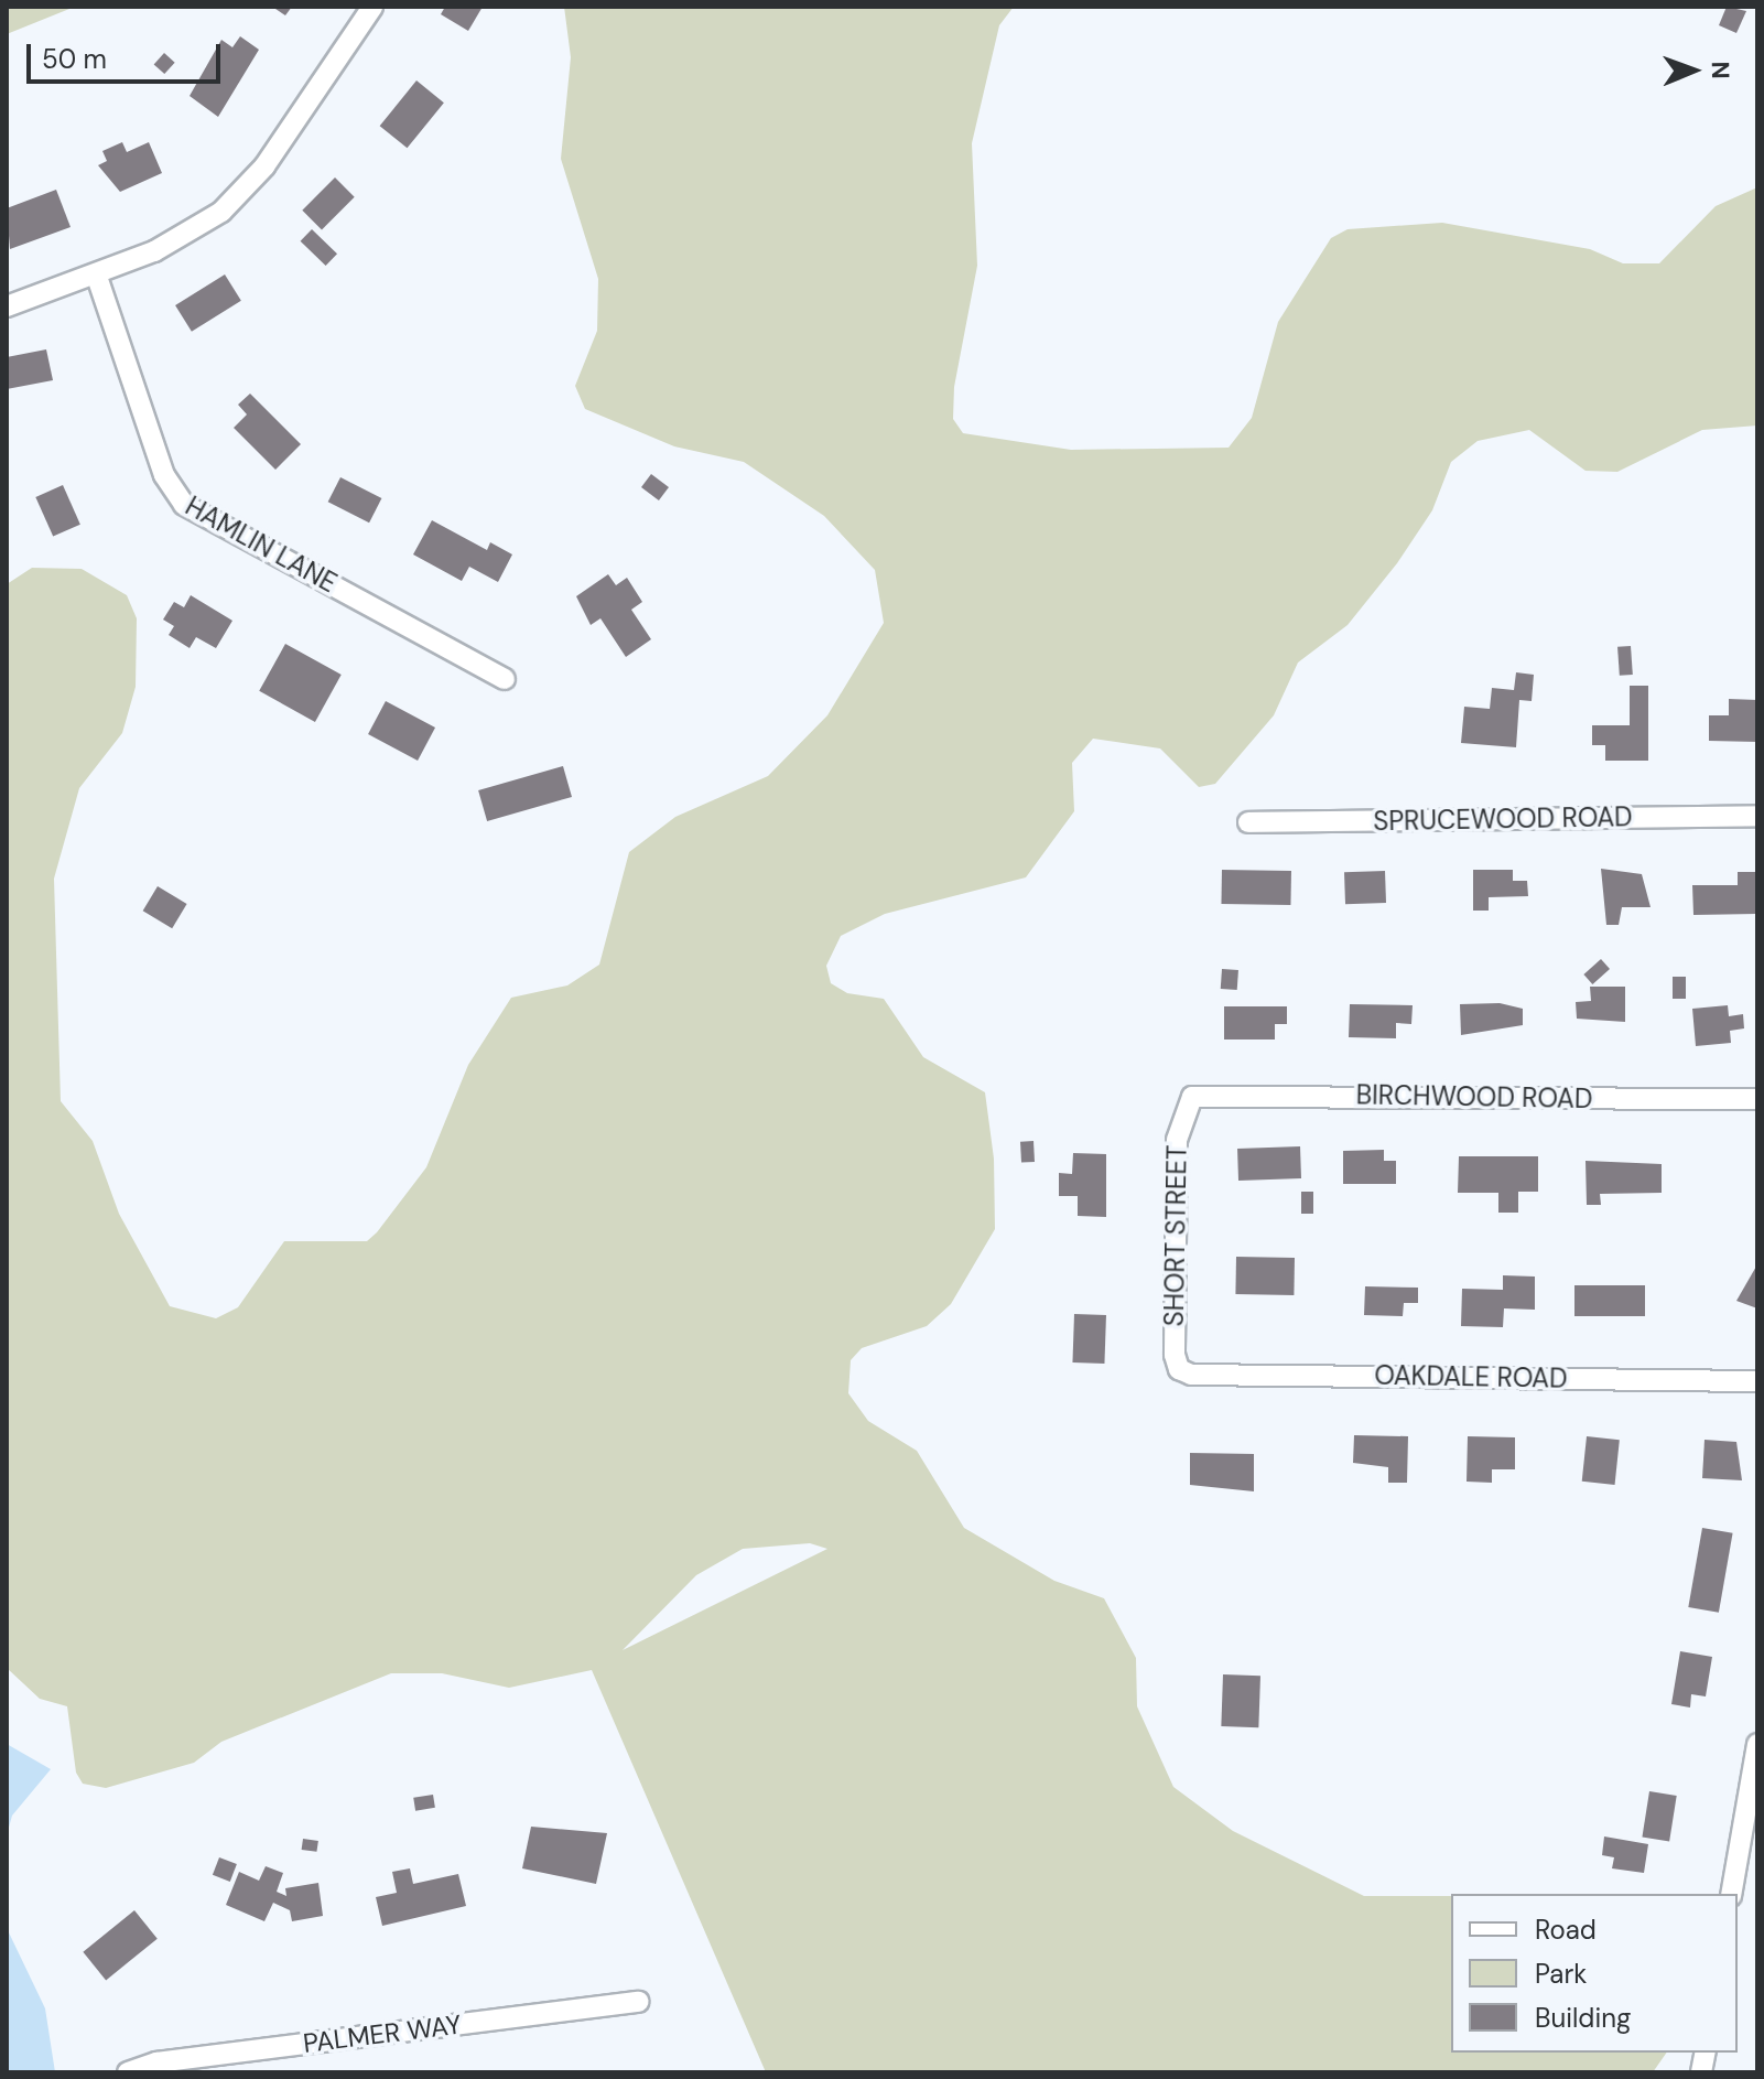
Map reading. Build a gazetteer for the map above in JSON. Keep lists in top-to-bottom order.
{
  "streets": {
    "street": [
      "HAMLIN LANE",
      "SPRUCEWOOD ROAD",
      "BIRCHWOOD ROAD",
      "SHORT STREET",
      "OAKDALE ROAD",
      "PALMER WAY"
    ]
  },
  "crossings": [
    ["BIRCHWOOD ROAD", "SHORT STREET"],
    ["SHORT STREET", "OAKDALE ROAD"]
  ],
  "legend": ["Road", "Park", "Building"],
  "scale_bar": "50 m",
  "north": "right"
}
